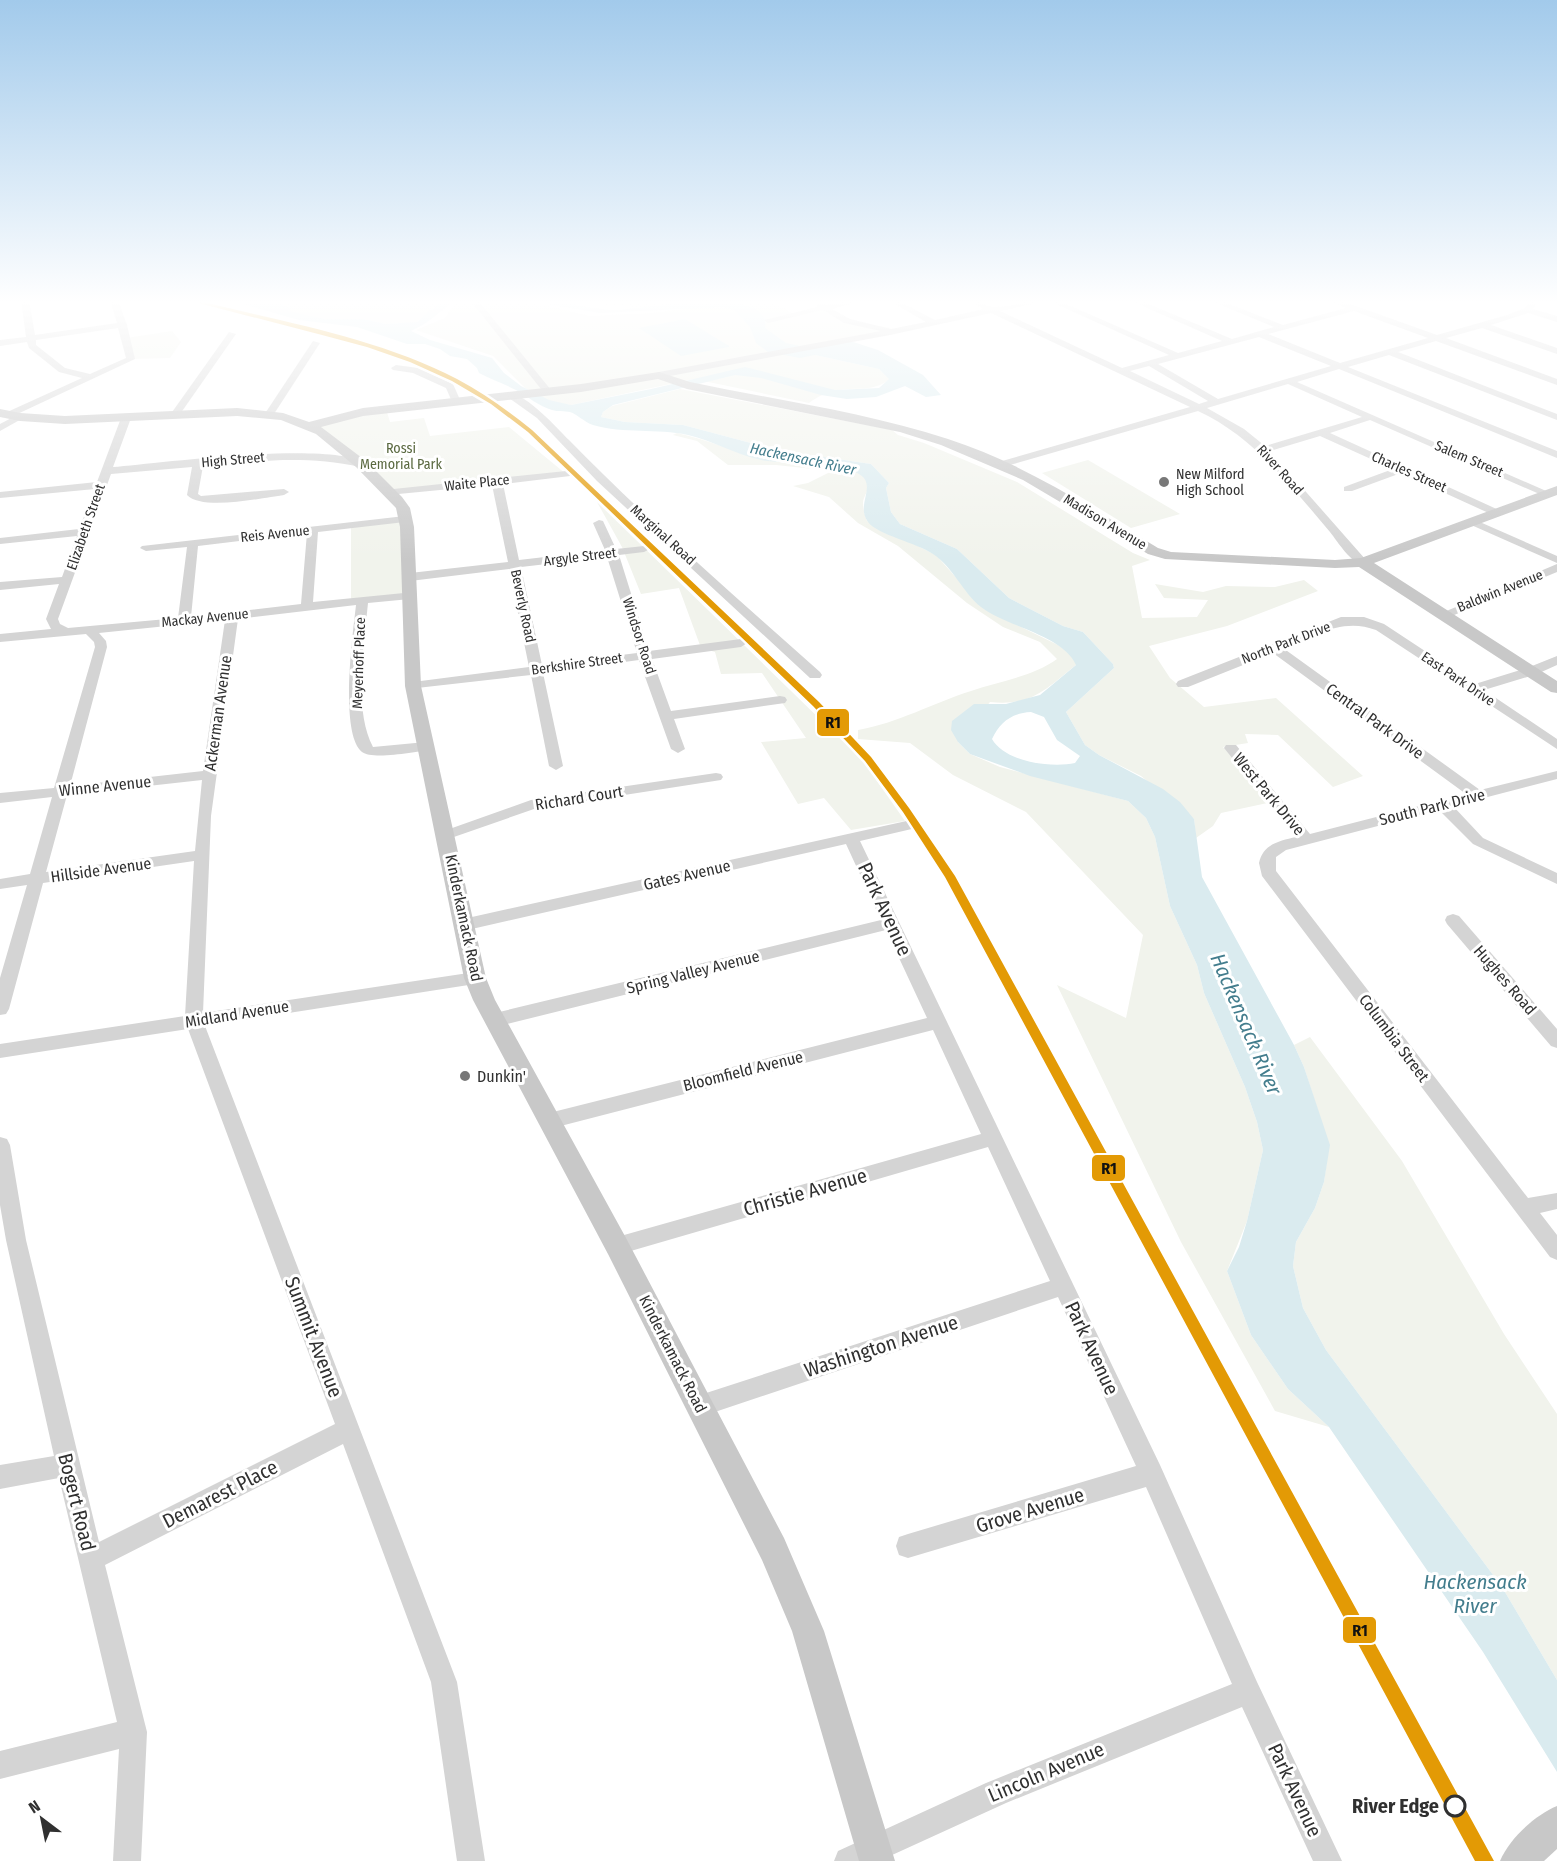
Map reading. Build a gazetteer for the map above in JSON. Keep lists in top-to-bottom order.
{
  "streets": {
    "main road": ["River Road", "Madison Avenue", "Kinderkamack Road"],
    "street": [
      "Salem Street",
      "High Street",
      "Charles Street",
      "Waite Place",
      "Elizabeth Street",
      "Reis Avenue",
      "Marginal Road",
      "Argyle Street",
      "Baldwin Avenue",
      "Beverly Road",
      "Mackay Avenue",
      "Windsor Road",
      "North Park Drive",
      "Meyerhoff Place",
      "Berkshire Street",
      "East Park Drive",
      "Ackerman Avenue",
      "Central Park Drive",
      "Winne Avenue",
      "West Park Drive",
      "Richard Court",
      "South Park Drive",
      "Hillside Avenue",
      "Gates Avenue",
      "Park Avenue",
      "Spring Valley Avenue",
      "Hughes Road",
      "Midland Avenue",
      "Columbia Street",
      "Bloomfield Avenue",
      "Christie Avenue",
      "Summit Avenue",
      "Washington Avenue",
      "Demarest Place",
      "Bogert Road",
      "Grove Avenue",
      "Lincoln Avenue"
    ]
  },
  "crossings": [
    ["Salem Street", "Madison Avenue"],
    ["High Street", "Elizabeth Street"],
    ["High Street", "Kinderkamack Road"],
    ["River Road", "Madison Avenue"],
    ["River Road", "Baldwin Avenue"],
    ["Charles Street", "Madison Avenue"],
    ["Waite Place", "Beverly Road"],
    ["Waite Place", "Kinderkamack Road"],
    ["Elizabeth Street", "Mackay Avenue"],
    ["Elizabeth Street", "Kinderkamack Road"],
    ["Reis Avenue", "Kinderkamack Road"],
    ["Argyle Street", "Beverly Road"],
    ["Argyle Street", "Windsor Road"],
    ["Argyle Street", "Kinderkamack Road"],
    ["Beverly Road", "Berkshire Street"],
    ["Mackay Avenue", "Meyerhoff Place"],
    ["Mackay Avenue", "Ackerman Avenue"],
    ["Mackay Avenue", "Kinderkamack Road"],
    ["Windsor Road", "Berkshire Street"],
    ["North Park Drive", "East Park Drive"],
    ["North Park Drive", "Central Park Drive"],
    ["Meyerhoff Place", "Kinderkamack Road"],
    ["Berkshire Street", "Kinderkamack Road"],
    ["Ackerman Avenue", "Winne Avenue"],
    ["Ackerman Avenue", "Summit Avenue"],
    ["Central Park Drive", "South Park Drive"],
    ["West Park Drive", "South Park Drive"],
    ["West Park Drive", "Columbia Street"],
    ["Richard Court", "Kinderkamack Road"],
    ["South Park Drive", "Columbia Street"],
    ["Hillside Avenue", "Summit Avenue"],
    ["Gates Avenue", "Park Avenue"],
    ["Gates Avenue", "Kinderkamack Road"],
    ["Park Avenue", "Spring Valley Avenue"],
    ["Park Avenue", "Bloomfield Avenue"],
    ["Park Avenue", "Christie Avenue"],
    ["Park Avenue", "Washington Avenue"],
    ["Park Avenue", "Grove Avenue"],
    ["Park Avenue", "Lincoln Avenue"],
    ["Kinderkamack Road", "Spring Valley Avenue"],
    ["Kinderkamack Road", "Midland Avenue"],
    ["Kinderkamack Road", "Bloomfield Avenue"],
    ["Kinderkamack Road", "Christie Avenue"],
    ["Kinderkamack Road", "Washington Avenue"],
    ["Kinderkamack Road", "Lincoln Avenue"],
    ["Midland Avenue", "Summit Avenue"],
    ["Summit Avenue", "Demarest Place"],
    ["Demarest Place", "Bogert Road"]
  ],
  "water": ["Hackensack River"],
  "parks": ["Rossi Memorial Park"],
  "places": ["New Milford High School", "Dunkin'", "River Edge"],
  "lines": ["transit line R1"],
  "north": "top left"
}
